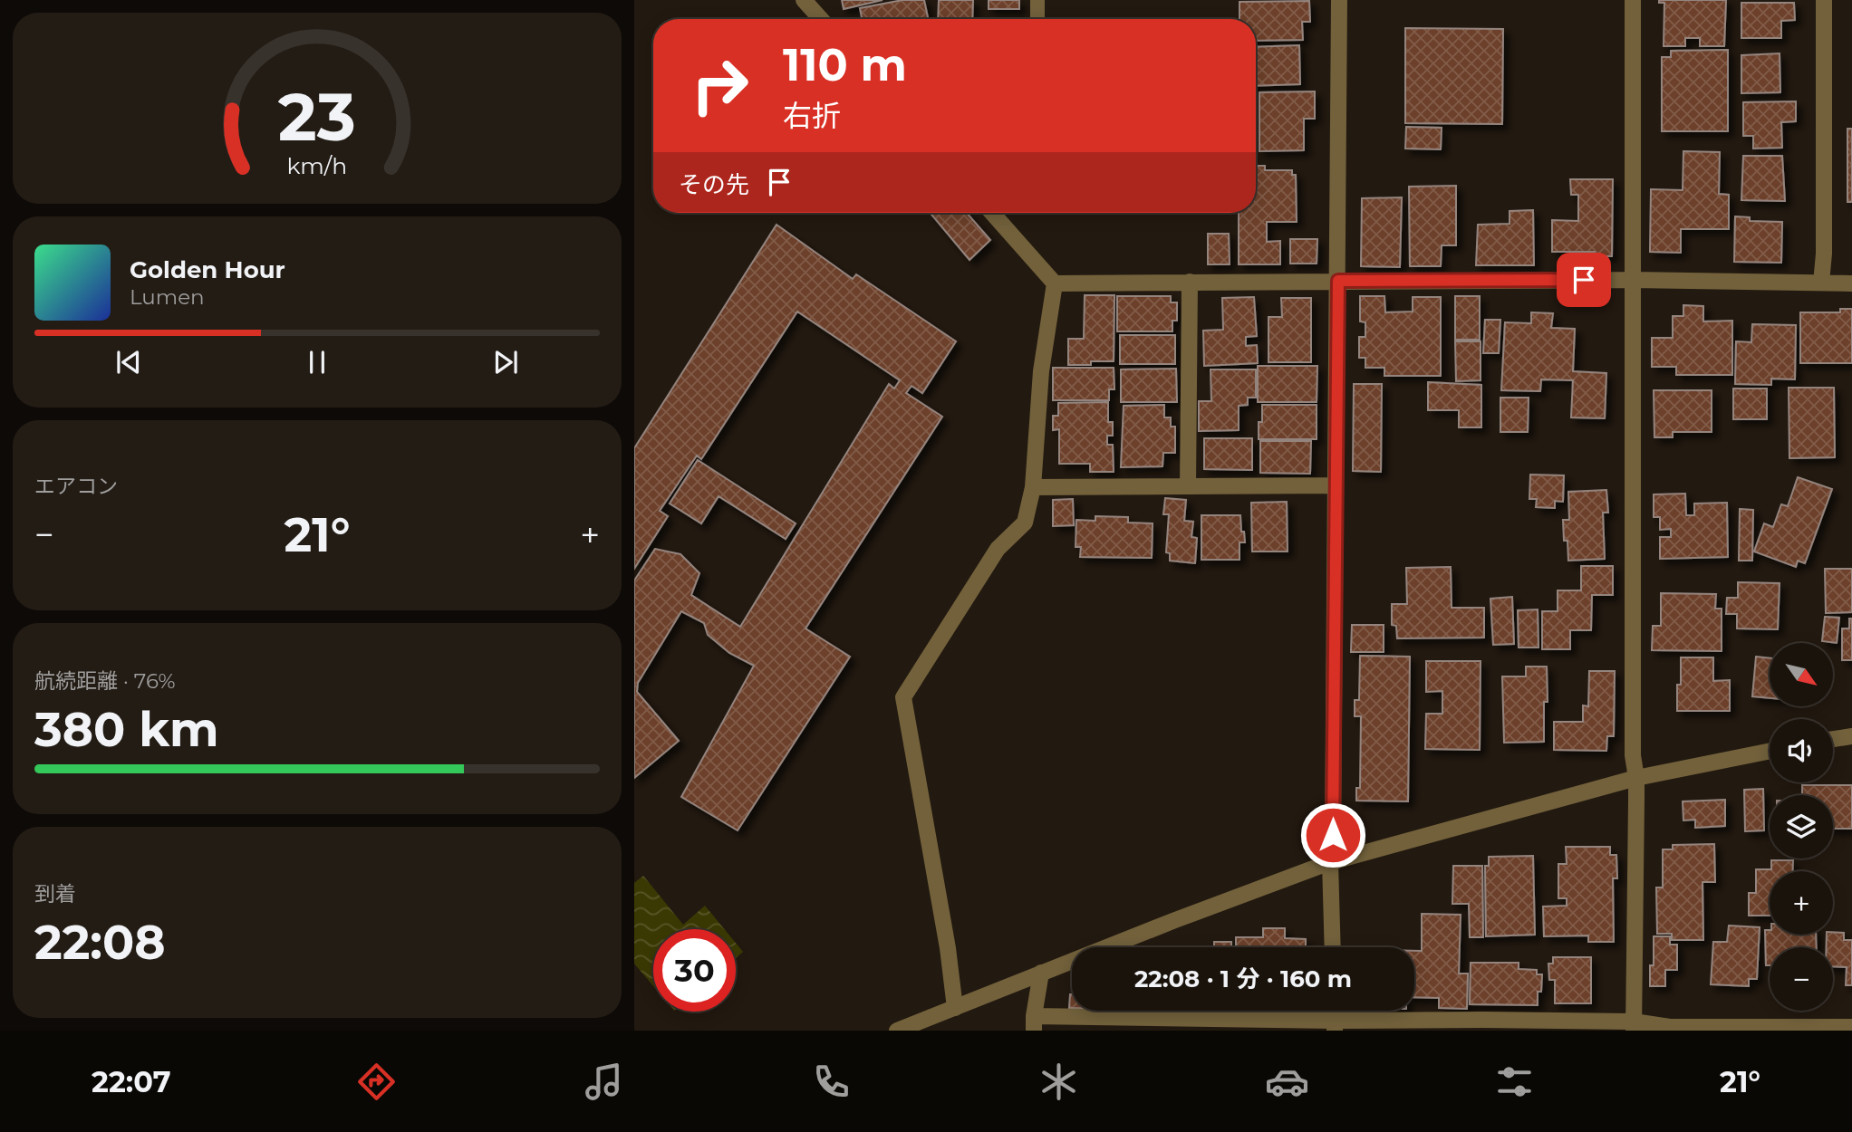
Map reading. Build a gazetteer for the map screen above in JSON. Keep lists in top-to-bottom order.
{
  "north": "bottom right",
  "page": {
    "turn": ["110 m", "右折"],
    "then": "その先",
    "song": ["Golden Hour", "Lumen"],
    "tile": [
      "エアコン",
      ["航続距離 · 76%", "380 km"],
      ["到着", "22:08"]
    ],
    "heat": ["−", "21°", "+"],
    "map_buttons": ["+", "−"],
    "limit": "30",
    "trip": "22:08 · 1 分 · 160 m",
    "tabs": ["22:07", "21°"],
    "gauge": ["23", "km/h"]
  }
}
